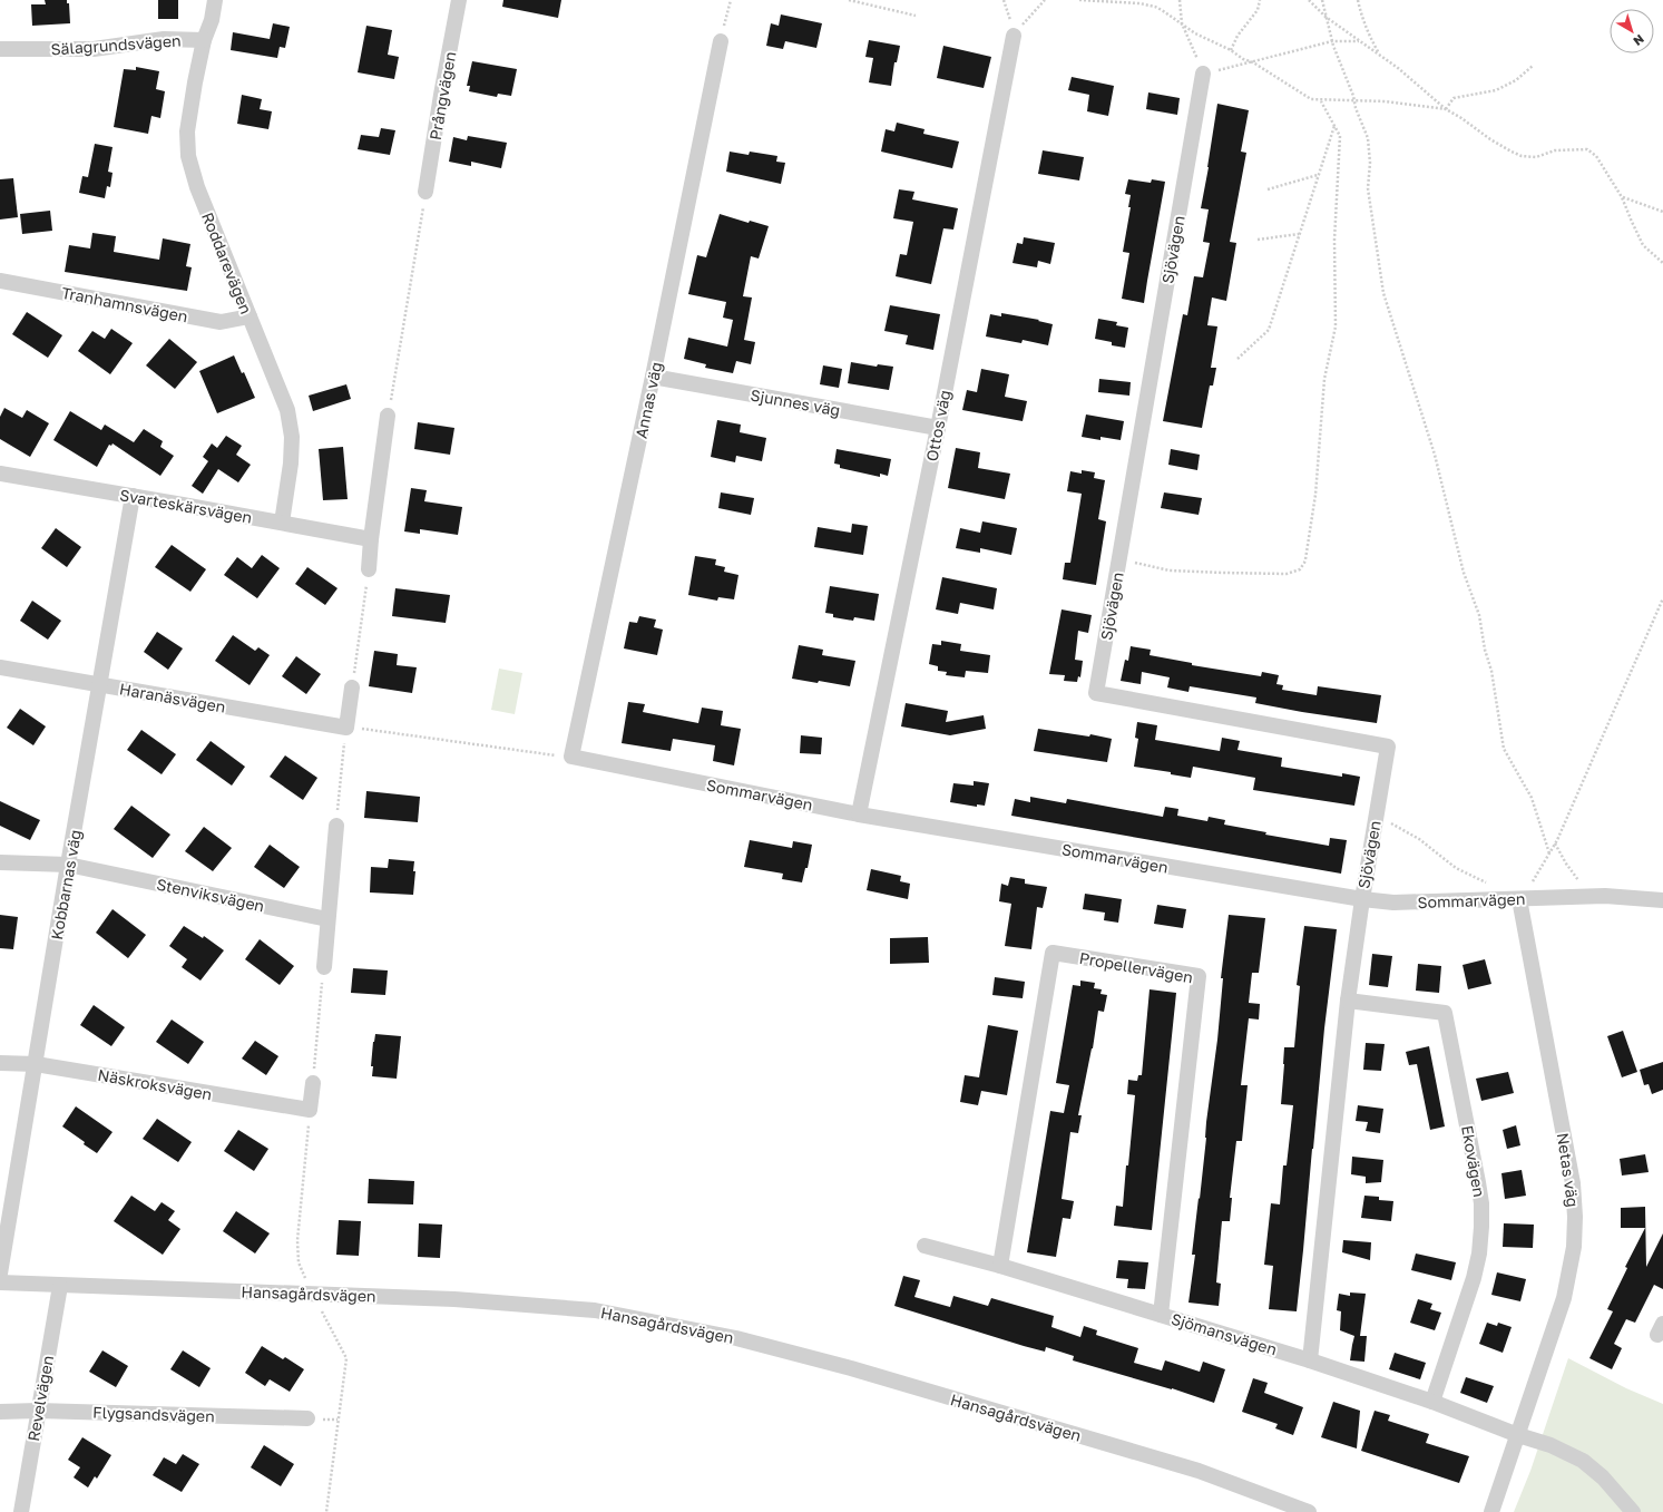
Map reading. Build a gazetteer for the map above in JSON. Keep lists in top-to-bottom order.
{
  "streets": {
    "street": [
      "Sälagrundsvägen",
      "Prångvägen",
      "Sjövägen",
      "Roddarevägen",
      "Tranhamnsvägen",
      "Annas väg",
      "Sjunnes väg",
      "Ottos väg",
      "Svarteskärsvägen",
      "Haranäsvägen",
      "Sommarvägen",
      "Kobbarnas väg",
      "Stenviksvägen",
      "Propellervägen",
      "Näskroksvägen",
      "Ekovägen",
      "Netas väg",
      "Hansagårdsvägen",
      "Sjömansvägen",
      "Revelvägen",
      "Flygsandsvägen"
    ]
  },
  "crossings": [
    ["Sälagrundsvägen", "Roddarevägen"],
    ["Sjövägen", "Sommarvägen"],
    ["Roddarevägen", "Tranhamnsvägen"],
    ["Roddarevägen", "Svarteskärsvägen"],
    ["Annas väg", "Sjunnes väg"],
    ["Annas väg", "Sommarvägen"],
    ["Sjunnes väg", "Ottos väg"],
    ["Ottos väg", "Sommarvägen"],
    ["Svarteskärsvägen", "Kobbarnas väg"],
    ["Haranäsvägen", "Kobbarnas väg"],
    ["Sommarvägen", "Netas väg"],
    ["Kobbarnas väg", "Stenviksvägen"],
    ["Kobbarnas väg", "Näskroksvägen"],
    ["Propellervägen", "Sjömansvägen"],
    ["Ekovägen", "Sjömansvägen"],
    ["Netas väg", "Sjömansvägen"],
    ["Hansagårdsvägen", "Revelvägen"],
    ["Revelvägen", "Flygsandsvägen"]
  ],
  "north": "bottom right"
}
